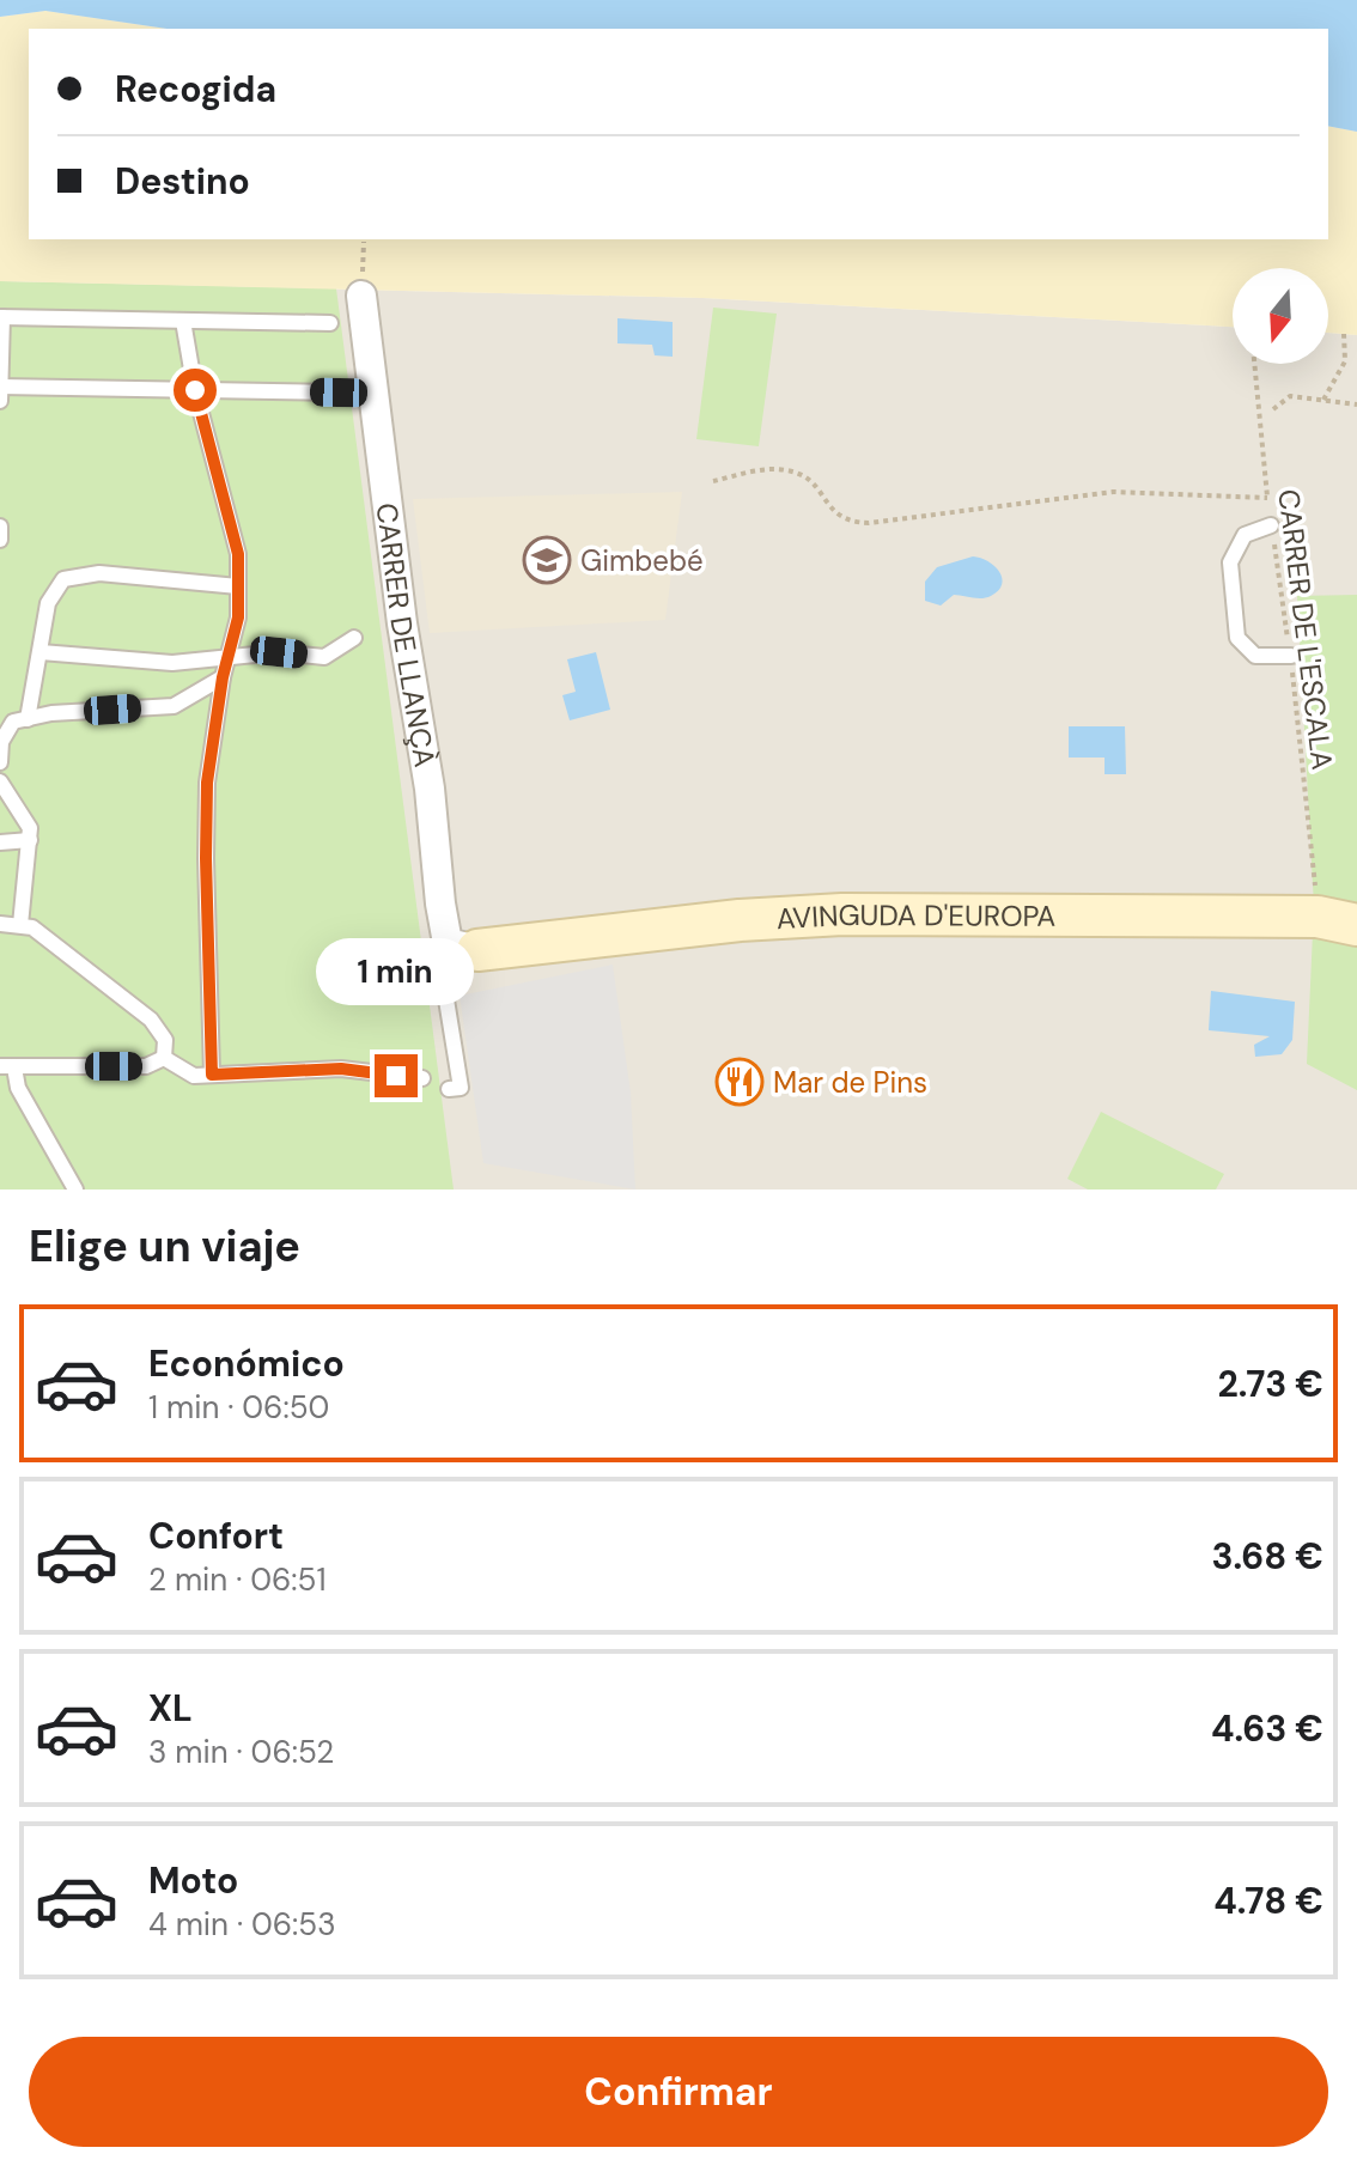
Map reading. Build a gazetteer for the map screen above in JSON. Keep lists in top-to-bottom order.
{
  "streets": {
    "street": ["CARRER DE LLANÇÀ", "AVINGUDA D'EUROPA"],
    "path": ["CARRER DE L'ESCALA"]
  },
  "crossings": [
    ["CARRER DE L'ESCALA", "AVINGUDA D'EUROPA"],
    ["CARRER DE LLANÇÀ", "AVINGUDA D'EUROPA"]
  ],
  "places": {
    "school or university": ["Gimbebé"],
    "restaurant": ["Mar de Pins"]
  },
  "north": "bottom",
  "page": {
    "banner": ["Recogida", "Destino"],
    "bubble": "1 min",
    "heading": "Elige un viaje",
    "list": [
      {
        "name": "Económico",
        "note": "1 min · 06:50",
        "value": "2.73 €"
      },
      {
        "name": "Confort",
        "note": "2 min · 06:51",
        "value": "3.68 €"
      },
      {
        "name": "XL",
        "note": "3 min · 06:52",
        "value": "4.63 €"
      },
      {
        "name": "Moto",
        "note": "4 min · 06:53",
        "value": "4.78 €"
      }
    ],
    "buttons": "Confirmar"
  }
}
